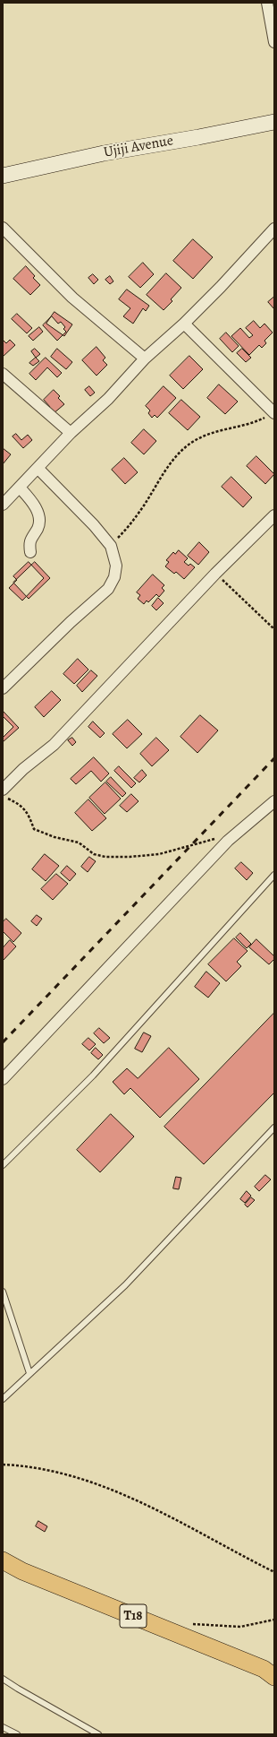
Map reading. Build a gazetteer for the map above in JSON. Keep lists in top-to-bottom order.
{
  "streets": {
    "main road": ["Ujiji Avenue", "T18"]
  }
}
